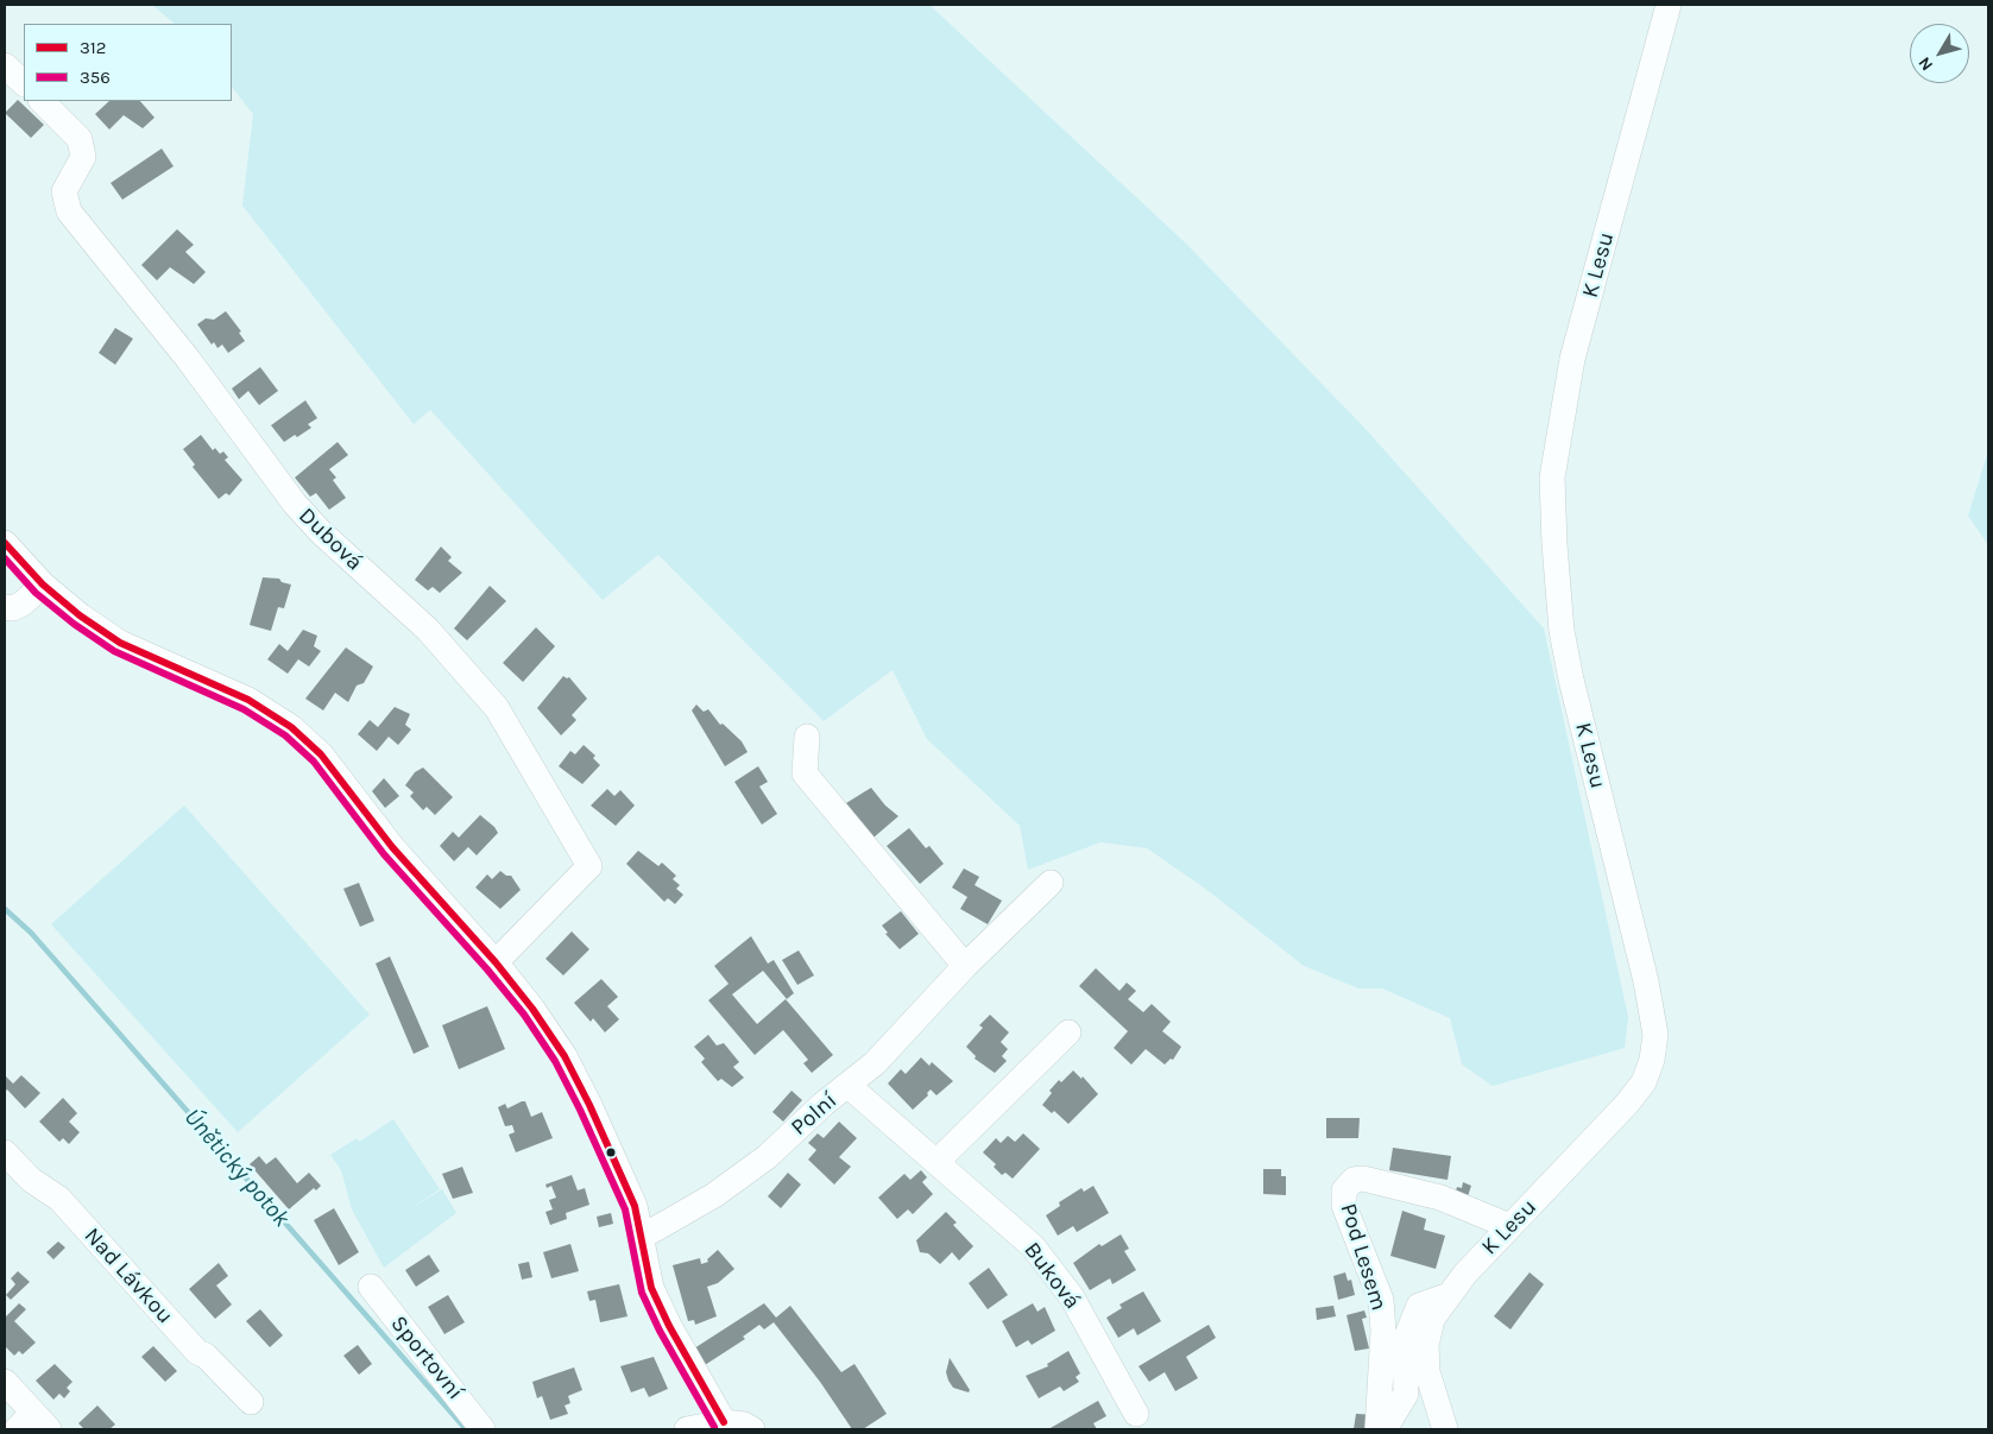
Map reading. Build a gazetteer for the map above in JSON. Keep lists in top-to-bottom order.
{
  "streets": {
    "street": [
      "K Lesu",
      "Dubová",
      "Polní",
      "Pod Lesem",
      "Nad Lávkou",
      "Buková",
      "Sportovní"
    ]
  },
  "crossings": [
    ["K Lesu", "Pod Lesem"],
    ["Polní", "Buková"]
  ],
  "water": ["Únětický potok"],
  "lines": ["transit line 312", "transit line 356"],
  "legend": ["312", "356"],
  "north": "bottom left"
}
